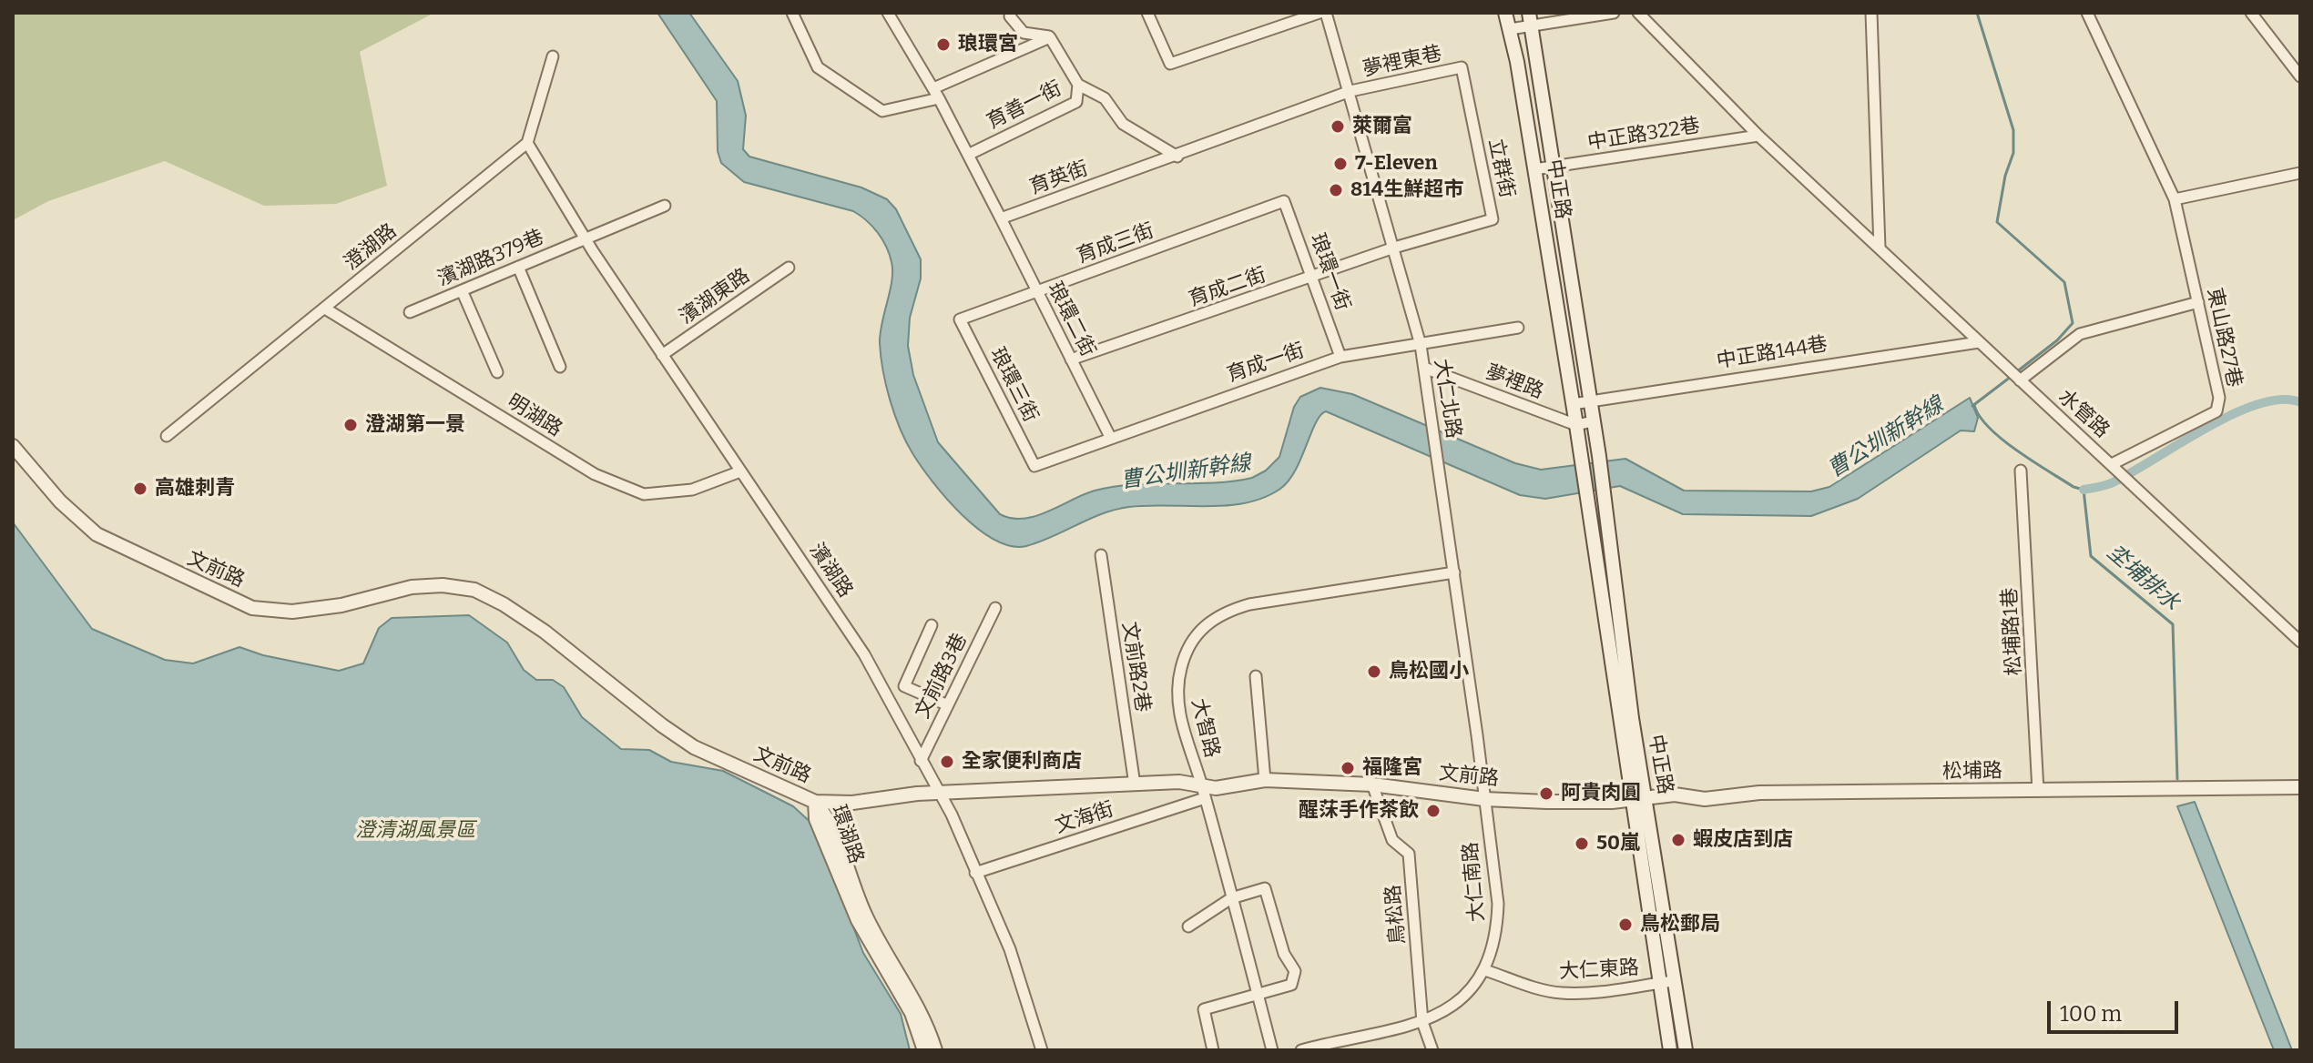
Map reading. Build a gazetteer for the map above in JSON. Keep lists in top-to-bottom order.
{
  "streets": {
    "street": [
      "夢裡東巷",
      "育善一街",
      "中正路322巷",
      "立群街",
      "育英街",
      "中正路",
      "育成三街",
      "澄湖路",
      "濱湖路379巷",
      "琅環一街",
      "育成二街",
      "濱湖東路",
      "琅環二街",
      "東山路27巷",
      "中正路144巷",
      "育成一街",
      "夢裡路",
      "琅環三街",
      "大仁北路",
      "水管路",
      "明湖路",
      "文前路",
      "濱湖路",
      "松埔路1巷",
      "文前路2巷",
      "文前路3巷",
      "大智路",
      "松埔路",
      "文海街",
      "環湖路",
      "大仁南路",
      "鳥松路",
      "大仁東路"
    ]
  },
  "crossings": [
    ["夢裡東巷", "立群街"],
    ["夢裡東巷", "育英街"],
    ["夢裡東巷", "大仁北路"],
    ["中正路322巷", "中正路"],
    ["中正路322巷", "水管路"],
    ["立群街", "育成二街"],
    ["立群街", "大仁北路"],
    ["育英街", "琅環二街"],
    ["育英街", "大仁北路"],
    ["中正路", "中正路144巷"],
    ["中正路", "夢裡路"],
    ["中正路", "文前路"],
    ["中正路", "松埔路"],
    ["中正路", "大仁東路"],
    ["育成三街", "琅環一街"],
    ["育成三街", "琅環二街"],
    ["育成三街", "琅環三街"],
    ["澄湖路", "明湖路"],
    ["澄湖路", "濱湖路"],
    ["濱湖路379巷", "濱湖路"],
    ["琅環一街", "育成二街"],
    ["琅環一街", "育成一街"],
    ["育成二街", "琅環二街"],
    ["育成二街", "大仁北路"],
    ["濱湖東路", "濱湖路"],
    ["琅環二街", "育成一街"],
    ["東山路27巷", "水管路"],
    ["中正路144巷", "水管路"],
    ["育成一街", "琅環三街"],
    ["育成一街", "大仁北路"],
    ["夢裡路", "大仁北路"],
    ["大仁北路", "文前路"],
    ["大仁北路", "大智路"],
    ["大仁北路", "大仁南路"],
    ["明湖路", "濱湖路"],
    ["文前路", "濱湖路"],
    ["文前路", "文前路2巷"],
    ["文前路", "大智路"],
    ["文前路", "松埔路"],
    ["文前路", "文海街"],
    ["文前路", "環湖路"],
    ["文前路", "大仁南路"],
    ["文前路", "鳥松路"],
    ["濱湖路", "文前路3巷"],
    ["濱湖路", "文海街"],
    ["松埔路1巷", "松埔路"],
    ["大智路", "文海街"],
    ["大仁南路", "鳥松路"],
    ["大仁南路", "大仁東路"]
  ],
  "water": ["曹公圳新幹線", "坔埔排水"],
  "parks": ["澄清湖風景區"],
  "places": [
    "琅環宮",
    "萊爾富",
    "7-Eleven",
    "814生鮮超市",
    "澄湖第一景",
    "高雄刺青",
    "鳥松國小",
    "全家便利商店",
    "福隆宮",
    "阿貴肉圓",
    "醒莯手作茶飲",
    "蝦皮店到店",
    "50嵐",
    "鳥松郵局"
  ],
  "scale_bar": "100 m"
}
